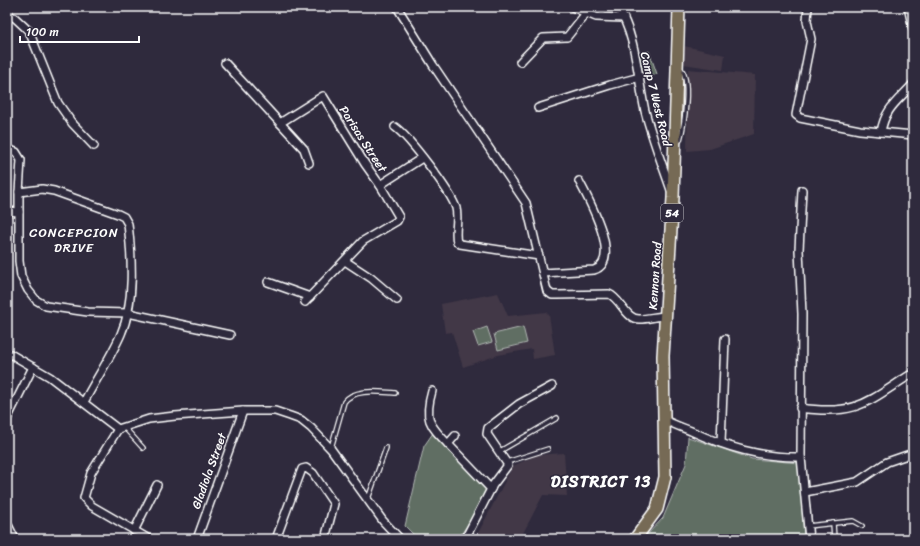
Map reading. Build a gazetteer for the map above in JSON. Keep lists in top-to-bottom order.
{
  "streets": {
    "highway": ["54", "Kennon Road"],
    "street": ["Camp 7 West Road", "Parisas Street", "Gladiola Street"]
  },
  "crossings": [
    ["Camp 7 West Road", "Kennon Road"]
  ],
  "districts": ["CONCEPCION DRIVE", "DISTRICT 13"],
  "scale_bar": "100 m"
}
